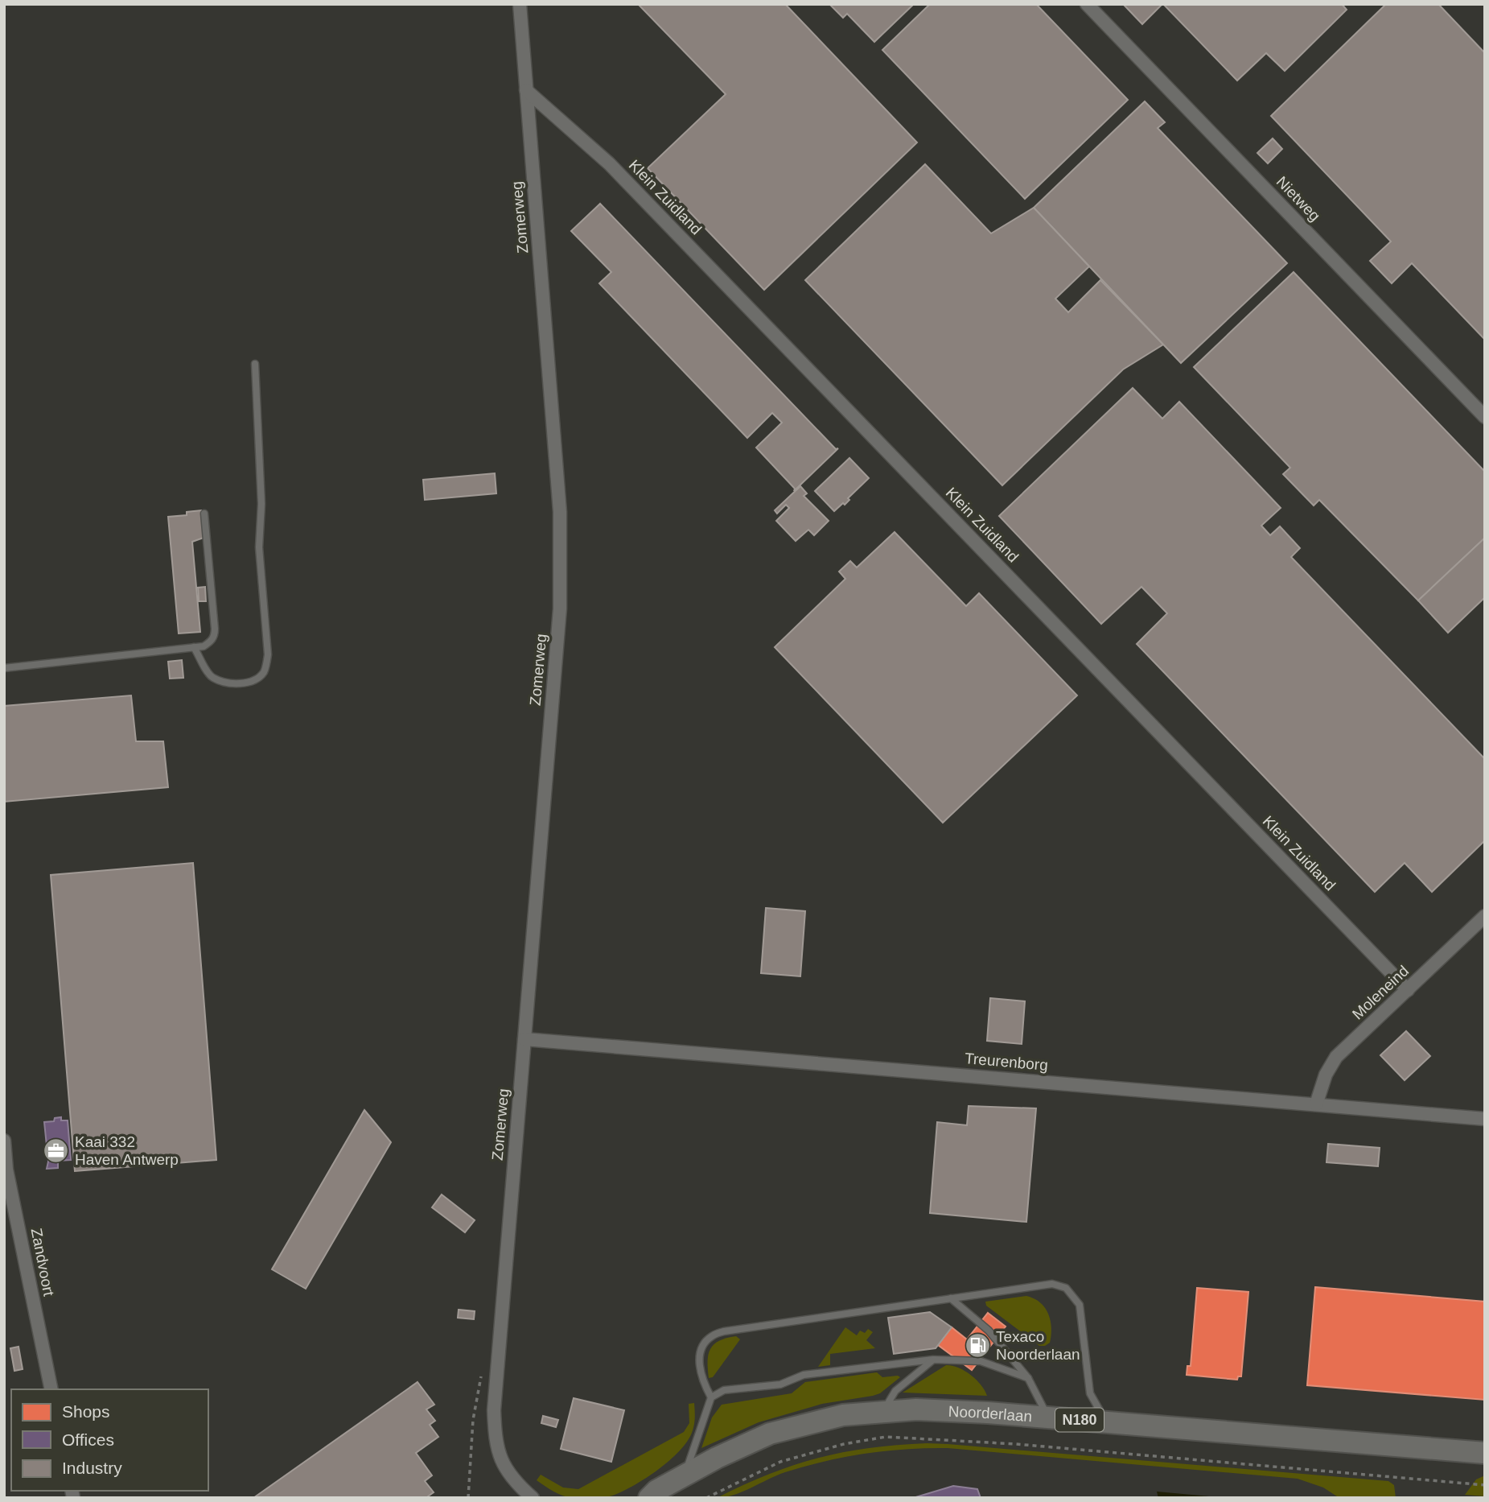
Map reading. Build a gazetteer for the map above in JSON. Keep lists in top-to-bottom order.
{
  "streets": {
    "main road": ["Noorderlaan", "N180"],
    "street": [
      "Klein Zuidland",
      "Nietweg",
      "Zomerweg",
      "Moleneind",
      "Treurenborg",
      "Zandvoort"
    ]
  },
  "crossings": [
    ["Klein Zuidland", "Zomerweg"],
    ["Klein Zuidland", "Moleneind"],
    ["Zomerweg", "Treurenborg"],
    ["Moleneind", "Treurenborg"]
  ],
  "places": {
    "office": ["Kaai 332 Haven Antwerp"],
    "fuel station": ["Texaco Noorderlaan"]
  },
  "legend": ["Shops", "Offices", "Industry"]
}
